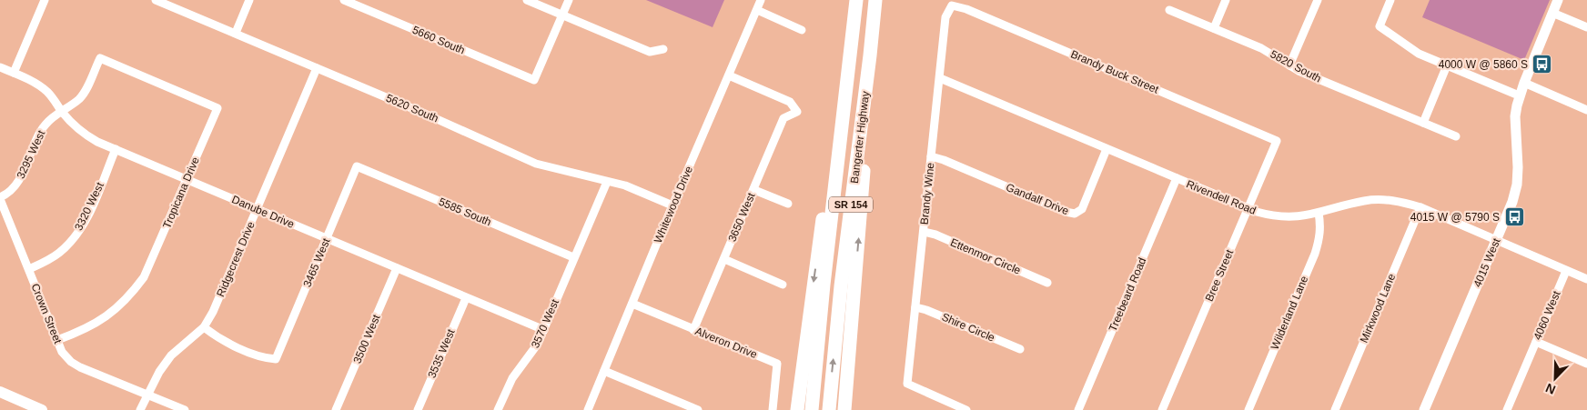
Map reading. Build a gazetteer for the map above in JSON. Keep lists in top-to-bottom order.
{
  "streets": {
    "highway": ["Bangerter Highway", "SR 154"],
    "street": [
      "5660 South",
      "5820 South",
      "Brandy Buck Street",
      "5620 South",
      "3295 West",
      "Tropicana Drive",
      "Brandy Wine",
      "Rivendell Road",
      "Gandalf Drive",
      "Whitewood Drive",
      "3320 West",
      "Danube Drive",
      "5585 South",
      "3650 West",
      "Ettenmor Circle",
      "Ridgecrest Drive",
      "3465 West",
      "4015 West",
      "Bree Street",
      "Treebeard Road",
      "Mirkwood Lane",
      "Wilderland Lane",
      "Crown Street",
      "4060 West",
      "3570 West",
      "Shire Circle",
      "3500 West",
      "Alveron Drive",
      "3535 West"
    ]
  },
  "crossings": [
    ["Brandy Buck Street", "Brandy Wine"],
    ["Brandy Buck Street", "Bree Street"],
    ["5620 South", "Whitewood Drive"],
    ["5620 South", "Ridgecrest Drive"],
    ["5620 South", "3570 West"],
    ["3295 West", "Tropicana Drive"],
    ["3295 West", "Danube Drive"],
    ["3295 West", "Crown Street"],
    ["Tropicana Drive", "Danube Drive"],
    ["Tropicana Drive", "Crown Street"],
    ["Brandy Wine", "Rivendell Road"],
    ["Brandy Wine", "Gandalf Drive"],
    ["Brandy Wine", "Ettenmor Circle"],
    ["Brandy Wine", "Shire Circle"],
    ["Rivendell Road", "Gandalf Drive"],
    ["Rivendell Road", "4015 West"],
    ["Rivendell Road", "Bree Street"],
    ["Rivendell Road", "Treebeard Road"],
    ["Rivendell Road", "Mirkwood Lane"],
    ["Rivendell Road", "Wilderland Lane"],
    ["Rivendell Road", "4060 West"],
    ["Whitewood Drive", "3650 West"],
    ["Whitewood Drive", "Alveron Drive"],
    ["3320 West", "Danube Drive"],
    ["3320 West", "Crown Street"],
    ["Danube Drive", "Ridgecrest Drive"],
    ["Danube Drive", "3465 West"],
    ["Danube Drive", "3570 West"],
    ["Danube Drive", "3500 West"],
    ["Danube Drive", "3535 West"],
    ["5585 South", "3465 West"],
    ["5585 South", "3570 West"],
    ["3650 West", "Alveron Drive"],
    ["Ridgecrest Drive", "3465 West"],
    ["Ridgecrest Drive", "Crown Street"]
  ],
  "places": {
    "bus stop": ["4000 W @ 5860 S", "4015 W @ 5790 S"]
  },
  "north": "bottom left"
}
